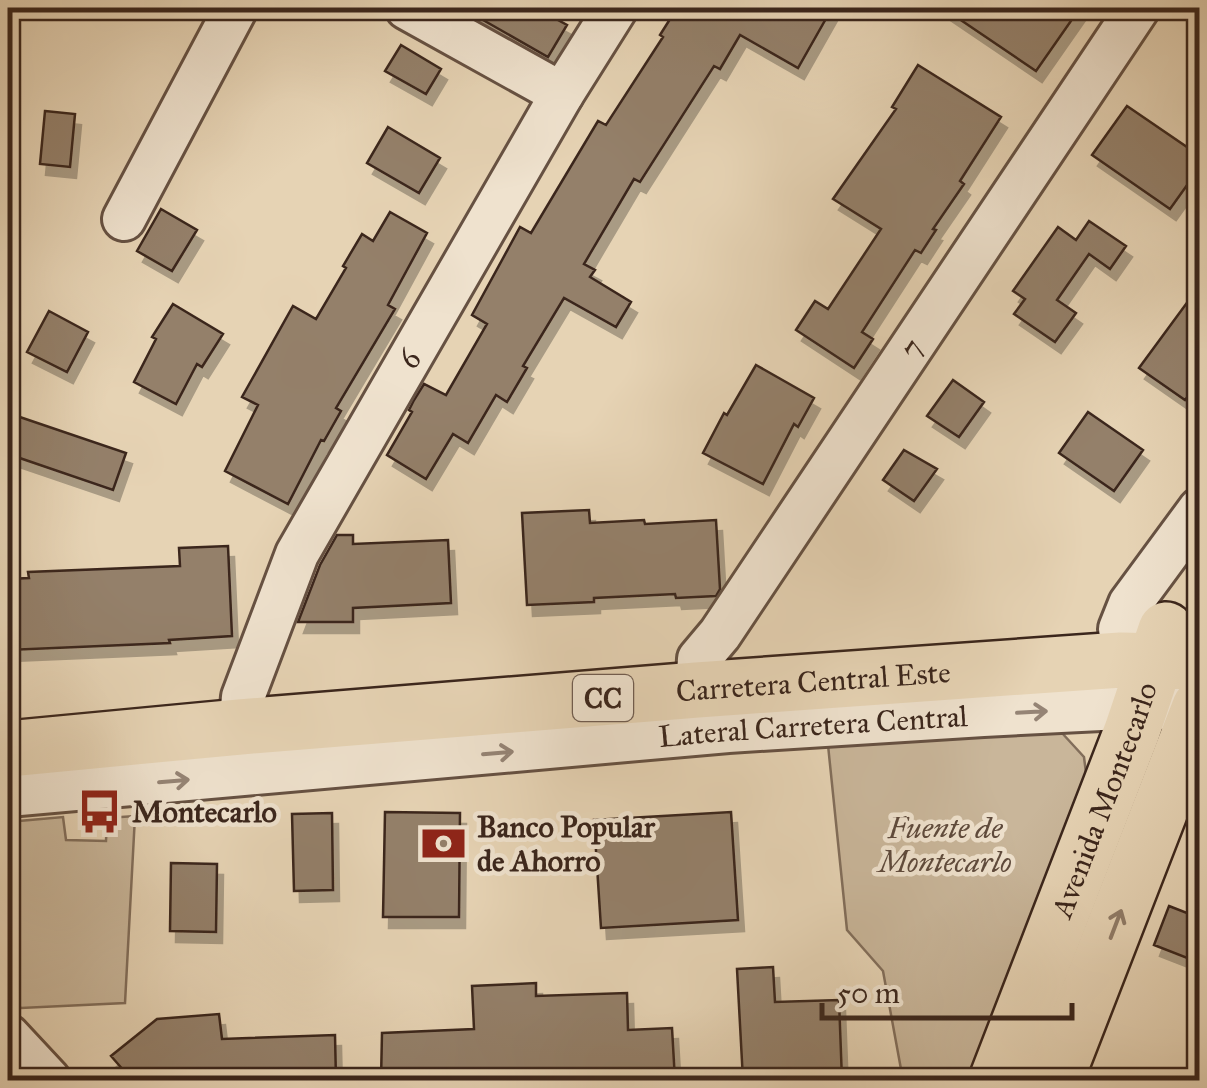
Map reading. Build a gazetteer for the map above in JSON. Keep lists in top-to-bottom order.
{
  "streets": {
    "main road": ["Carretera Central Este", "CC", "Avenida Montecarlo"],
    "street": ["7", "6", "Lateral Carretera Central"]
  },
  "crossings": [
    ["7", "Carretera Central Este"],
    ["6", "Carretera Central Este"],
    ["Carretera Central Este", "Lateral Carretera Central"],
    ["Carretera Central Este", "Avenida Montecarlo"],
    ["Lateral Carretera Central", "Avenida Montecarlo"]
  ],
  "one_way": ["Lateral Carretera Central"],
  "parks": ["Fuente de Montecarlo"],
  "places": {
    "bus stop": ["Montecarlo"],
    "bank": ["Banco Popular de Ahorro"]
  },
  "scale_bar": "50 m"
}
